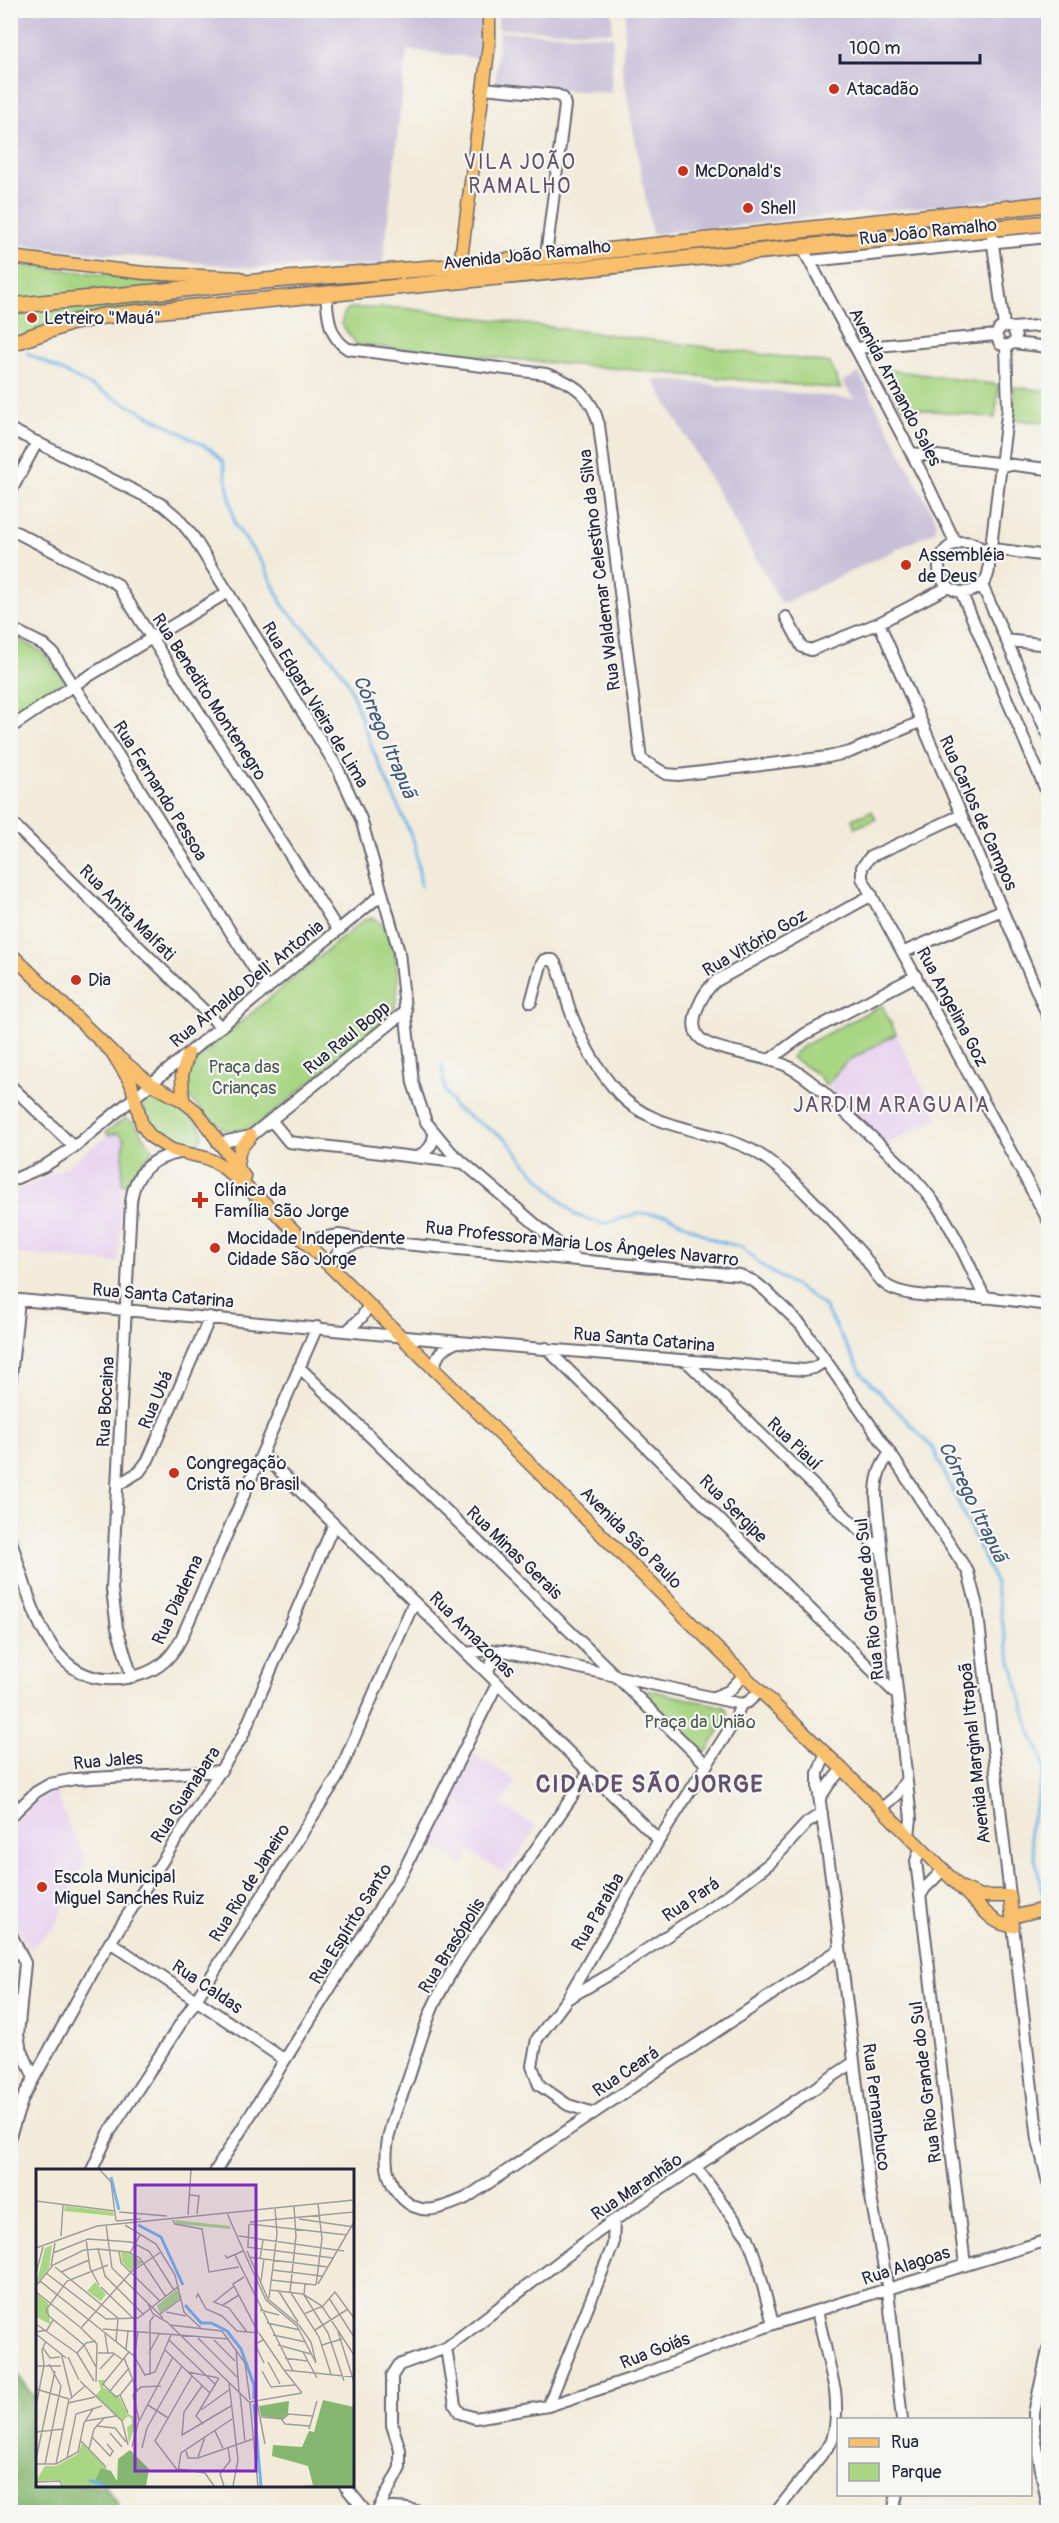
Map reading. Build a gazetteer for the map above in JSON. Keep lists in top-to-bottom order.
{
  "streets": {
    "highway": ["Avenida João Ramalho"],
    "main road": ["Avenida São Paulo", "Avenida Marginal Itrapoã"],
    "street": [
      "Rua João Ramalho",
      "Avenida Armando Sales",
      "Rua Waldemar Celestino da Silva",
      "Rua Benedito Montenegro",
      "Rua Edgard Vieira de Lima",
      "Rua Fernando Pessoa",
      "Rua Carlos de Campos",
      "Rua Anita Malfati",
      "Rua Vitório Goz",
      "Rua Arnaldo Dell' Antonia",
      "Rua Angelina Goz",
      "Rua Raul Bopp",
      "Rua Professora Maria Los Ângeles Navarro",
      "Rua Santa Catarina",
      "Rua Ubá",
      "Rua Bocaina",
      "Rua Piauí",
      "Rua Sergipe",
      "Rua Minas Gerais",
      "Rua Rio Grande do Sul",
      "Rua Diadema",
      "Rua Amazonas",
      "Rua Jales",
      "Rua Guanabara",
      "Rua Rio de Janeiro",
      "Rua Pará",
      "Rua Paraíba",
      "Rua Espírito Santo",
      "Rua Brasópolis",
      "Rua Caldas",
      "Rua Ceará",
      "Rua Pernambuco",
      "Rua Maranhão",
      "Rua Alagoas",
      "Rua Goiás"
    ]
  },
  "crossings": [
    ["Rua João Ramalho", "Avenida João Ramalho"],
    ["Avenida João Ramalho", "Avenida Armando Sales"],
    ["Avenida João Ramalho", "Rua Waldemar Celestino da Silva"],
    ["Rua Waldemar Celestino da Silva", "Rua Carlos de Campos"],
    ["Rua Benedito Montenegro", "Rua Arnaldo Dell' Antonia"],
    ["Rua Edgard Vieira de Lima", "Rua Arnaldo Dell' Antonia"],
    ["Rua Edgard Vieira de Lima", "Rua Raul Bopp"],
    ["Rua Edgard Vieira de Lima", "Rua Professora Maria Los Ângeles Navarro"],
    ["Rua Fernando Pessoa", "Rua Arnaldo Dell' Antonia"],
    ["Rua Carlos de Campos", "Rua Angelina Goz"],
    ["Rua Anita Malfati", "Rua Arnaldo Dell' Antonia"],
    ["Rua Vitório Goz", "Rua Angelina Goz"],
    ["Rua Arnaldo Dell' Antonia", "Avenida São Paulo"],
    ["Rua Professora Maria Los Ângeles Navarro", "Rua Santa Catarina"],
    ["Rua Professora Maria Los Ângeles Navarro", "Avenida São Paulo"],
    ["Rua Professora Maria Los Ângeles Navarro", "Avenida Marginal Itrapoã"],
    ["Rua Santa Catarina", "Rua Ubá"],
    ["Rua Santa Catarina", "Rua Bocaina"],
    ["Rua Santa Catarina", "Rua Piauí"],
    ["Rua Santa Catarina", "Rua Sergipe"],
    ["Rua Santa Catarina", "Avenida São Paulo"],
    ["Rua Santa Catarina", "Rua Diadema"],
    ["Rua Santa Catarina", "Avenida Marginal Itrapoã"],
    ["Rua Ubá", "Rua Bocaina"],
    ["Rua Bocaina", "Avenida São Paulo"],
    ["Rua Bocaina", "Rua Diadema"],
    ["Rua Piauí", "Rua Rio Grande do Sul"],
    ["Rua Sergipe", "Rua Rio Grande do Sul"],
    ["Avenida São Paulo", "Rua Rio Grande do Sul"],
    ["Avenida São Paulo", "Avenida Marginal Itrapoã"],
    ["Avenida São Paulo", "Rua Pernambuco"],
    ["Rua Minas Gerais", "Rua Diadema"],
    ["Rua Minas Gerais", "Rua Paraíba"],
    ["Rua Rio Grande do Sul", "Avenida Marginal Itrapoã"],
    ["Rua Rio Grande do Sul", "Rua Alagoas"],
    ["Rua Diadema", "Rua Amazonas"],
    ["Rua Amazonas", "Rua Guanabara"],
    ["Rua Amazonas", "Rua Rio de Janeiro"],
    ["Rua Amazonas", "Rua Paraíba"],
    ["Rua Amazonas", "Rua Espírito Santo"],
    ["Rua Amazonas", "Rua Brasópolis"],
    ["Rua Jales", "Rua Guanabara"],
    ["Rua Guanabara", "Rua Caldas"],
    ["Rua Rio de Janeiro", "Rua Caldas"],
    ["Rua Pará", "Rua Paraíba"],
    ["Rua Pará", "Rua Pernambuco"],
    ["Rua Paraíba", "Rua Ceará"],
    ["Rua Espírito Santo", "Rua Caldas"],
    ["Rua Brasópolis", "Rua Ceará"],
    ["Rua Ceará", "Rua Pernambuco"],
    ["Rua Pernambuco", "Rua Maranhão"],
    ["Rua Pernambuco", "Rua Alagoas"],
    ["Rua Maranhão", "Rua Goiás"],
    ["Rua Alagoas", "Rua Goiás"]
  ],
  "districts": ["VILA JOÃO RAMALHO", "JARDIM ARAGUAIA", "CIDADE SÃO JORGE"],
  "water": ["Córrego Itrapuã"],
  "parks": ["Praça das Crianças", "Praça da União"],
  "places": {
    "other": [
      "Atacadão",
      "McDonald's",
      "Shell",
      "Letreiro \"Mauá\"",
      "Assembléia de Deus",
      "Dia",
      "Mocidade Independente Cidade São Jorge",
      "Congregação Cristã no Brasil",
      "Escola Municipal Miguel Sanches Ruiz"
    ],
    "health": ["Clínica da Família São Jorge"]
  },
  "legend": ["Rua", "Parque"],
  "scale_bar": "100 m"
}
